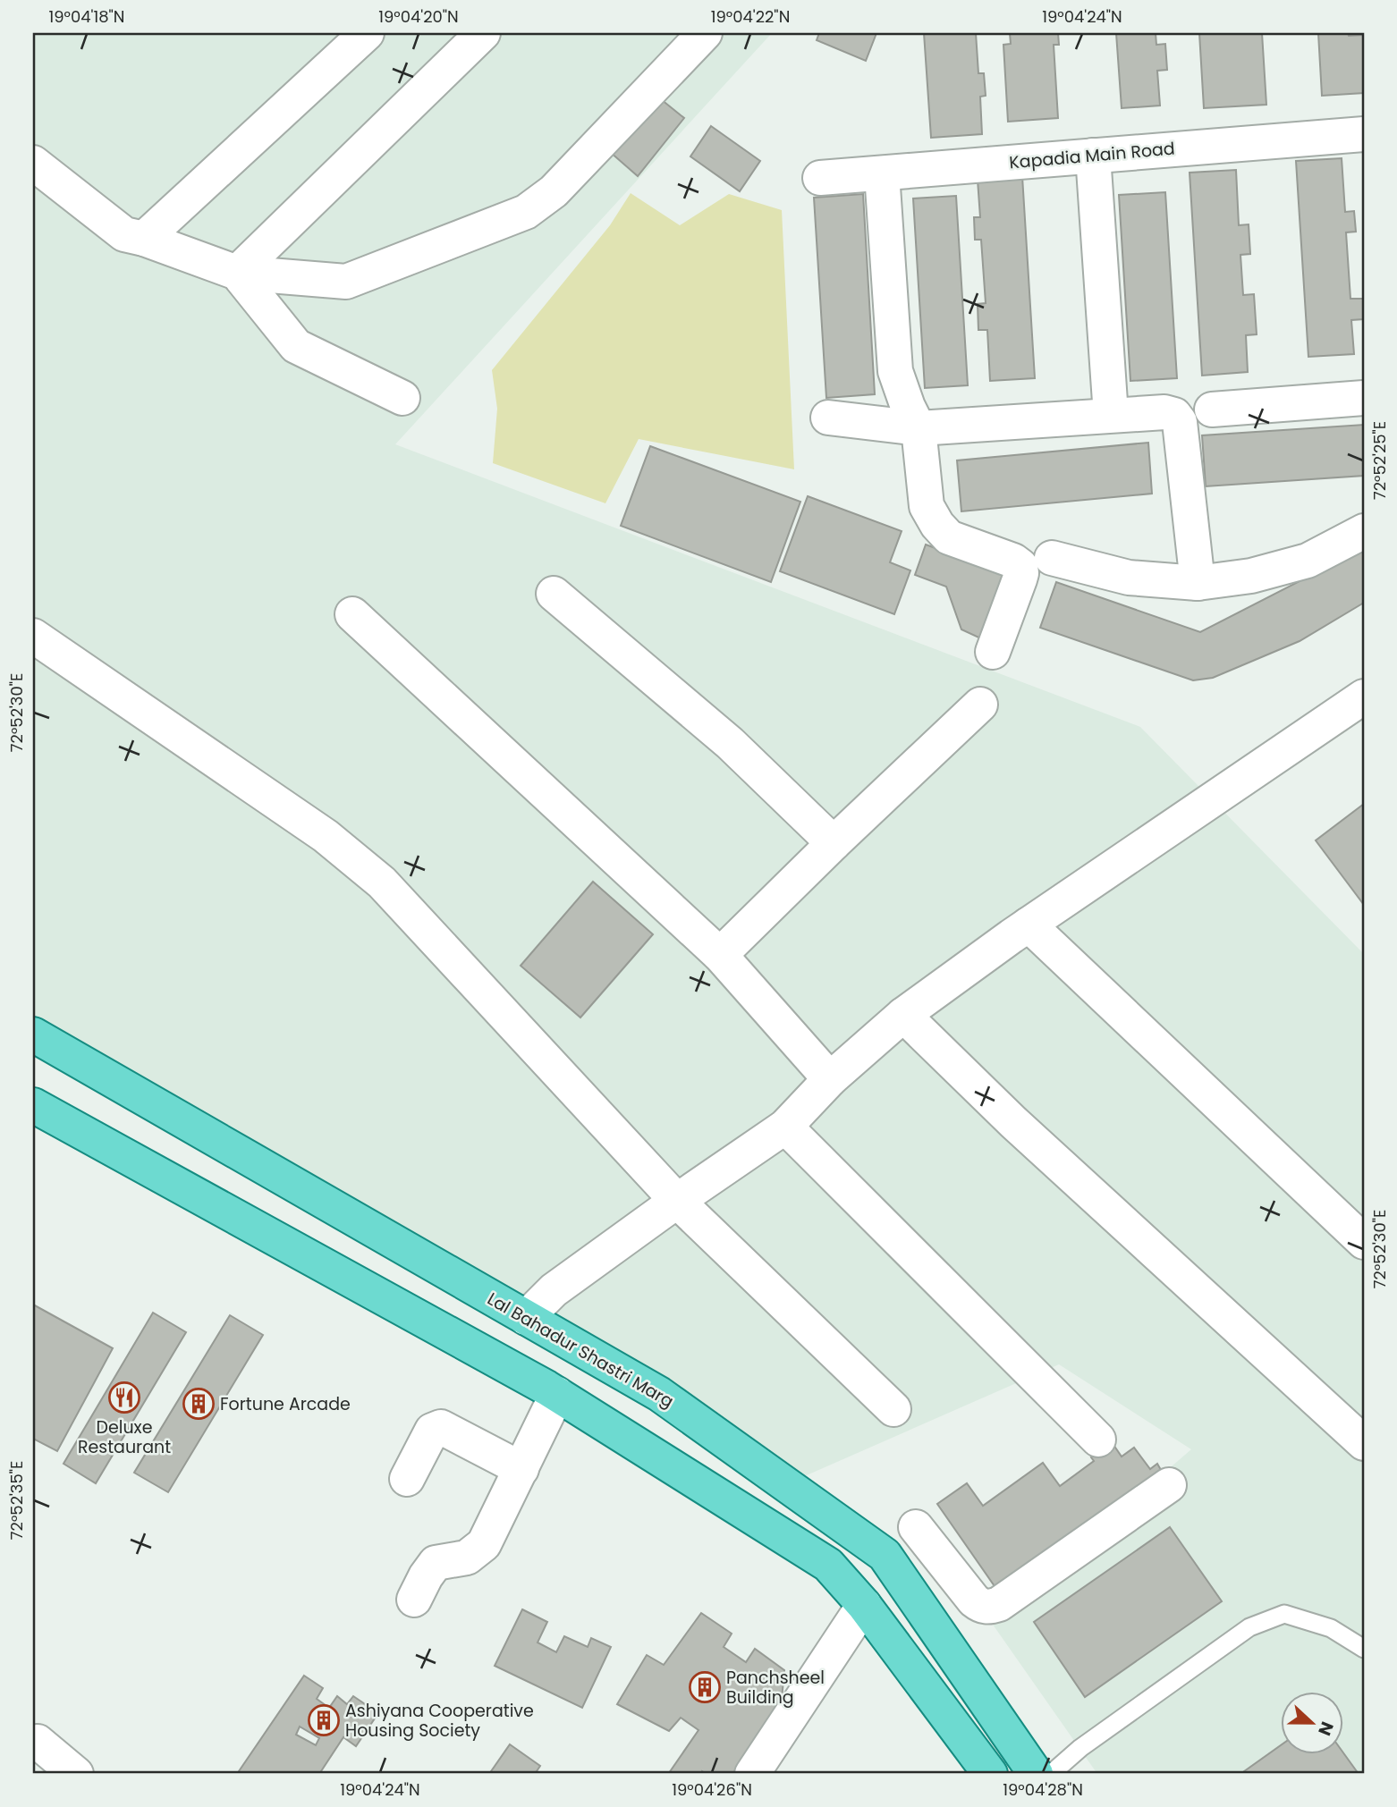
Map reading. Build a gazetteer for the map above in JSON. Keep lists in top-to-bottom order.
{
  "streets": {
    "main road": ["Lal Bahadur Shastri Marg"],
    "street": ["Kapadia Main Road"]
  },
  "places": {
    "restaurant": ["Deluxe Restaurant"],
    "building": ["Fortune Arcade", "Panchsheel Building", "Ashiyana Cooperative Housing Society"]
  },
  "north": "right",
  "coordinates": [
    "19°04'18\"N",
    "19°04'20\"N",
    "19°04'22\"N",
    "19°04'24\"N",
    "72°52'25\"E",
    "72°52'30\"E",
    "72°52'35\"E",
    "19°04'26\"N",
    "19°04'28\"N"
  ]
}
